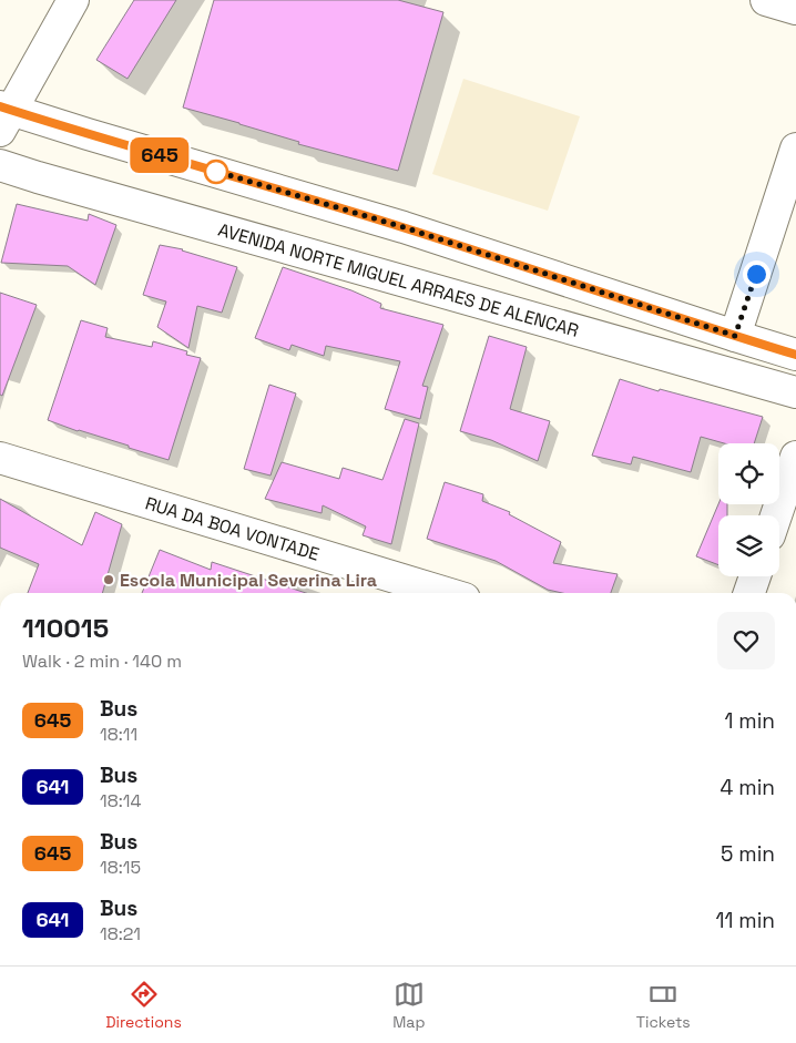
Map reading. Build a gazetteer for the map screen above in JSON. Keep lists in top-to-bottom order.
{
  "streets": {
    "main road": ["AVENIDA NORTE MIGUEL ARRAES DE ALENCAR", "RUA DA BOA VONTADE"]
  },
  "places": ["Escola Municipal Severina Lira"],
  "lines": ["bus line 645"],
  "page": {
    "on_map": "645",
    "heading": ["110015", "Walk · 2 min · 140 m"],
    "list": [
      {
        "mark": "645",
        "name": "Bus",
        "note": "18:11",
        "value": "1 min"
      },
      {
        "mark": "641",
        "name": "Bus",
        "note": "18:14",
        "value": "4 min"
      },
      {
        "mark": "645",
        "name": "Bus",
        "note": "18:15",
        "value": "5 min"
      },
      {
        "mark": "641",
        "name": "Bus",
        "note": "18:21",
        "value": "11 min"
      }
    ],
    "tabs": ["Directions", "Map", "Tickets"]
  }
}
